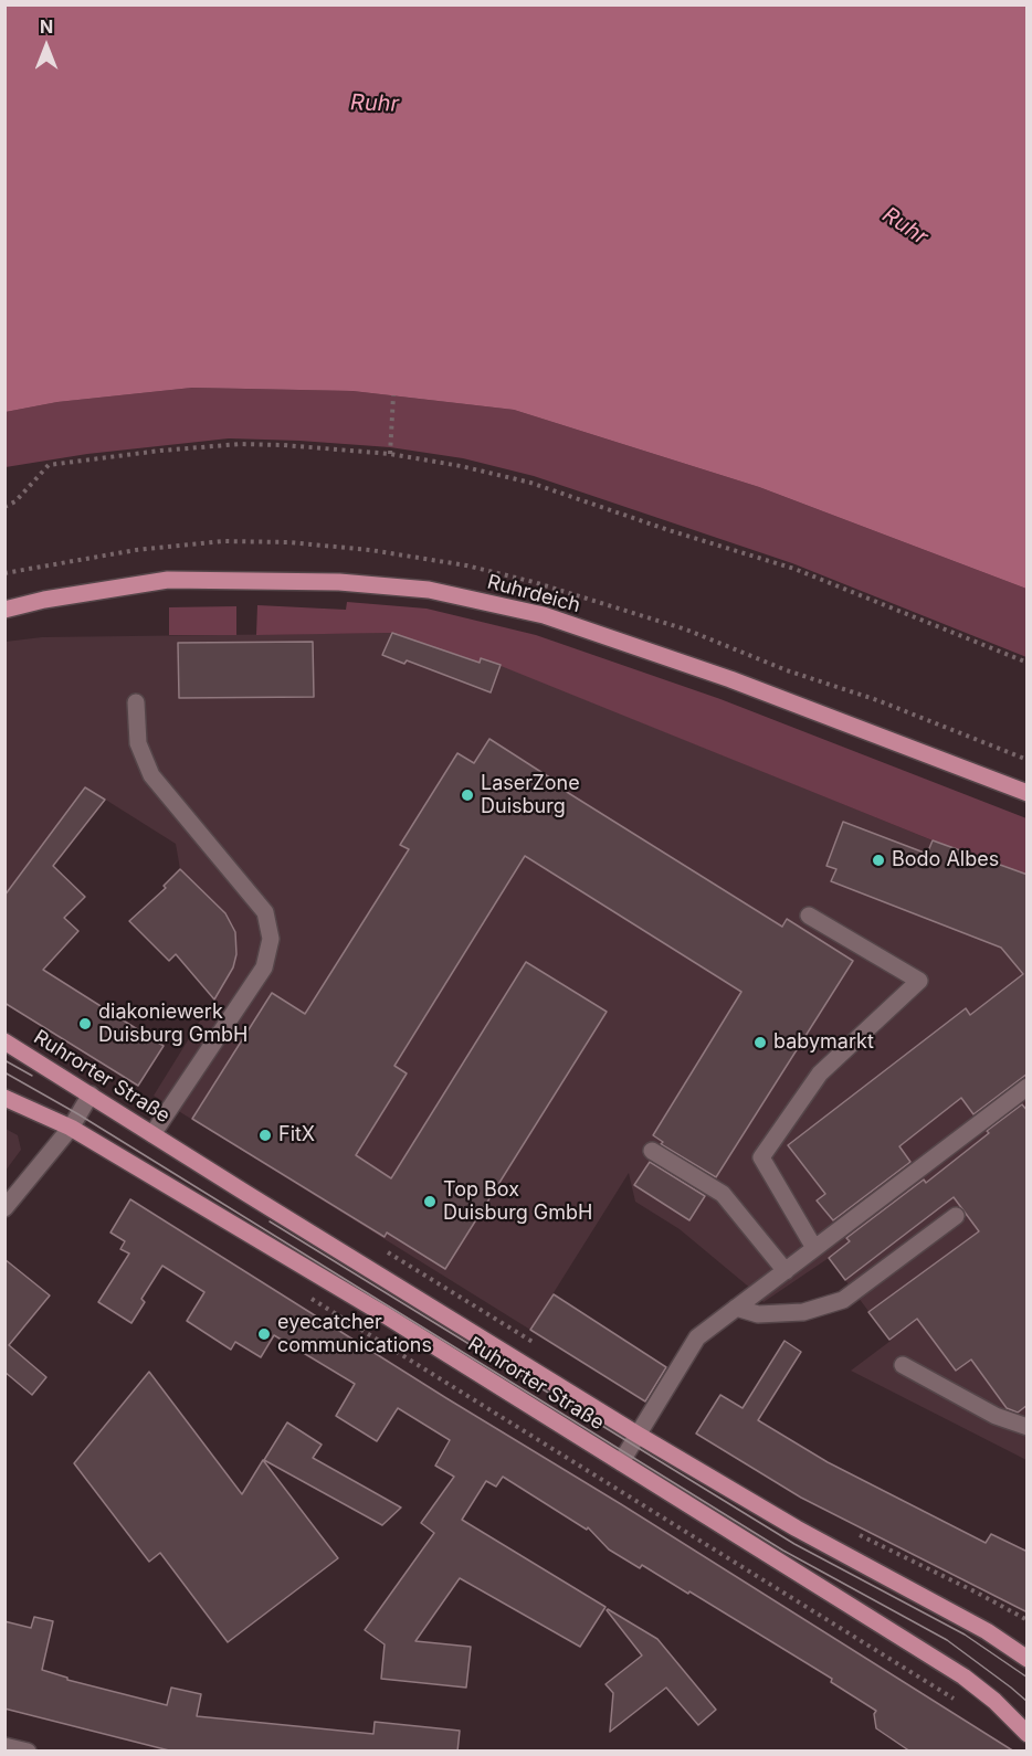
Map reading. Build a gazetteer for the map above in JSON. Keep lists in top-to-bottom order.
{
  "streets": {
    "main road": ["Ruhrdeich", "Ruhrorter Straße"]
  },
  "water": ["Ruhr"],
  "places": [
    "LaserZone Duisburg",
    "Bodo Albes",
    "diakoniewerk Duisburg GmbH",
    "babymarkt",
    "FitX",
    "Top Box Duisburg GmbH",
    "eyecatcher communications"
  ],
  "north": "top"
}
